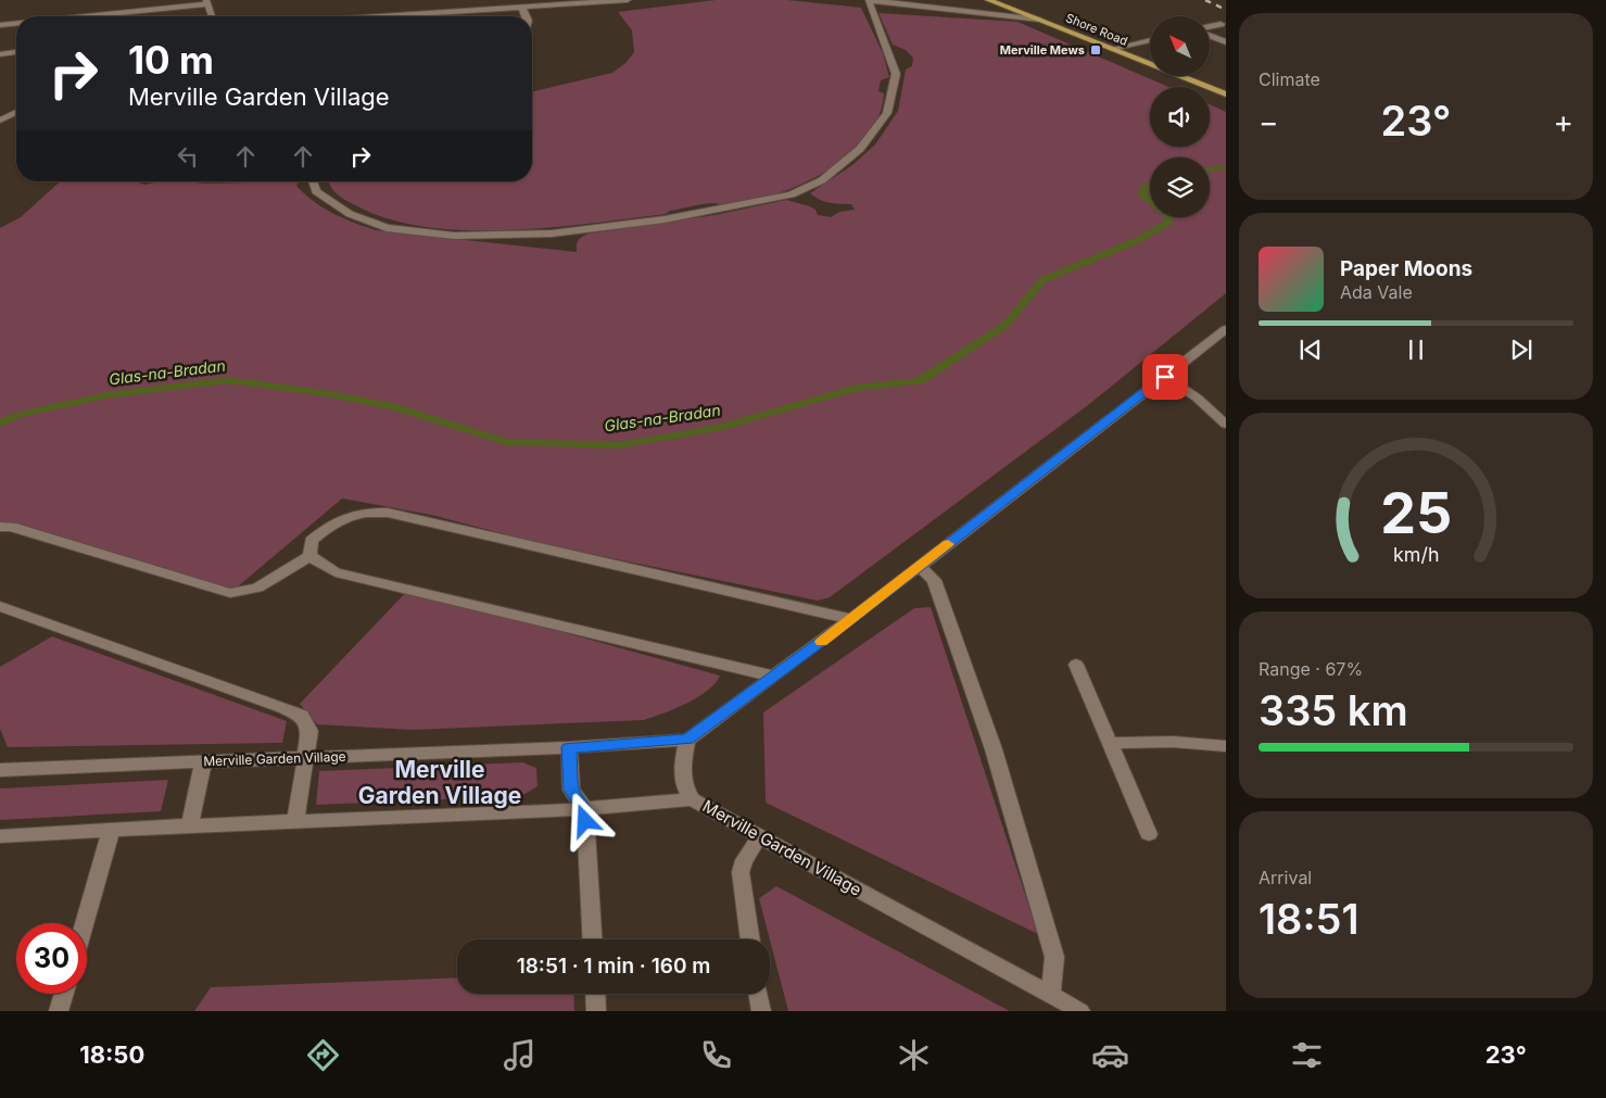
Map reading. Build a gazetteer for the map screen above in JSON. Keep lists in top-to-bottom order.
{
  "streets": {
    "main road": ["Shore Road"],
    "street": ["Merville Garden Village"]
  },
  "districts": ["Merville Garden Village"],
  "water": ["Glas-na-Bradan"],
  "places": {
    "transit": ["Merville Mews"]
  },
  "north": "top left",
  "page": {
    "tile": [
      "Climate",
      ["Range · 67%", "335 km"],
      ["Arrival", "18:51"]
    ],
    "turn": ["10 m", "Merville Garden Village"],
    "heat": ["−", "23°", "+"],
    "song": ["Paper Moons", "Ada Vale"],
    "limit": "30",
    "trip": "18:51 · 1 min · 160 m",
    "tabs": ["18:50", "23°"],
    "gauge": ["25", "km/h"]
  }
}
